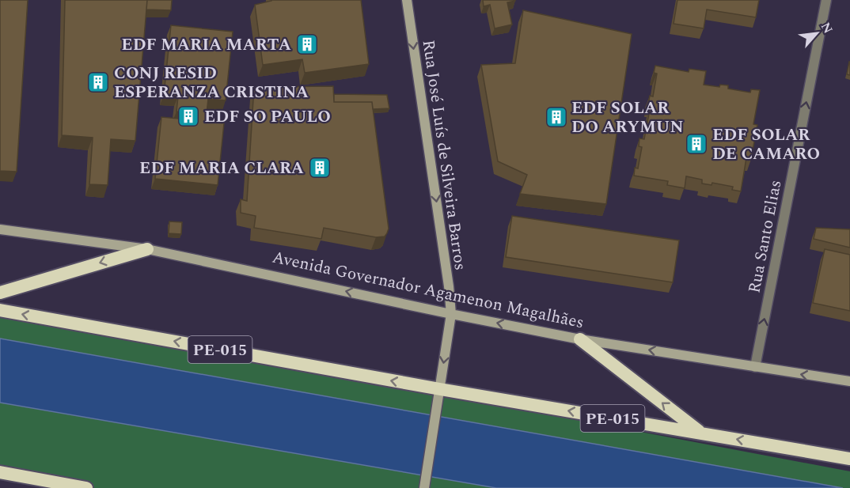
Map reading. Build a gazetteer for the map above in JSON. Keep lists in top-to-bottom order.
{
  "streets": {
    "highway": ["PE-015"],
    "main road": ["Rua José Luís de Silveira Barros", "Avenida Governador Agamenon Magalhães"],
    "street": ["Rua Santo Elias"]
  },
  "crossings": [
    ["Rua José Luís de Silveira Barros", "Avenida Governador Agamenon Magalhães"],
    ["Rua José Luís de Silveira Barros", "PE-015"],
    ["Rua Santo Elias", "Avenida Governador Agamenon Magalhães"]
  ],
  "one_way": ["Rua José Luís de Silveira Barros", "Rua Santo Elias", "Avenida Governador Agamenon Magalhães"],
  "places": {
    "building": [
      "EDF MARIA MARTA",
      "CONJ RESID ESPERANZA CRISTINA",
      "EDF SO PAULO",
      "EDF SOLAR DO ARYMUN",
      "EDF SOLAR DE CAMARO",
      "EDF MARIA CLARA"
    ]
  },
  "north": "top right"
}
